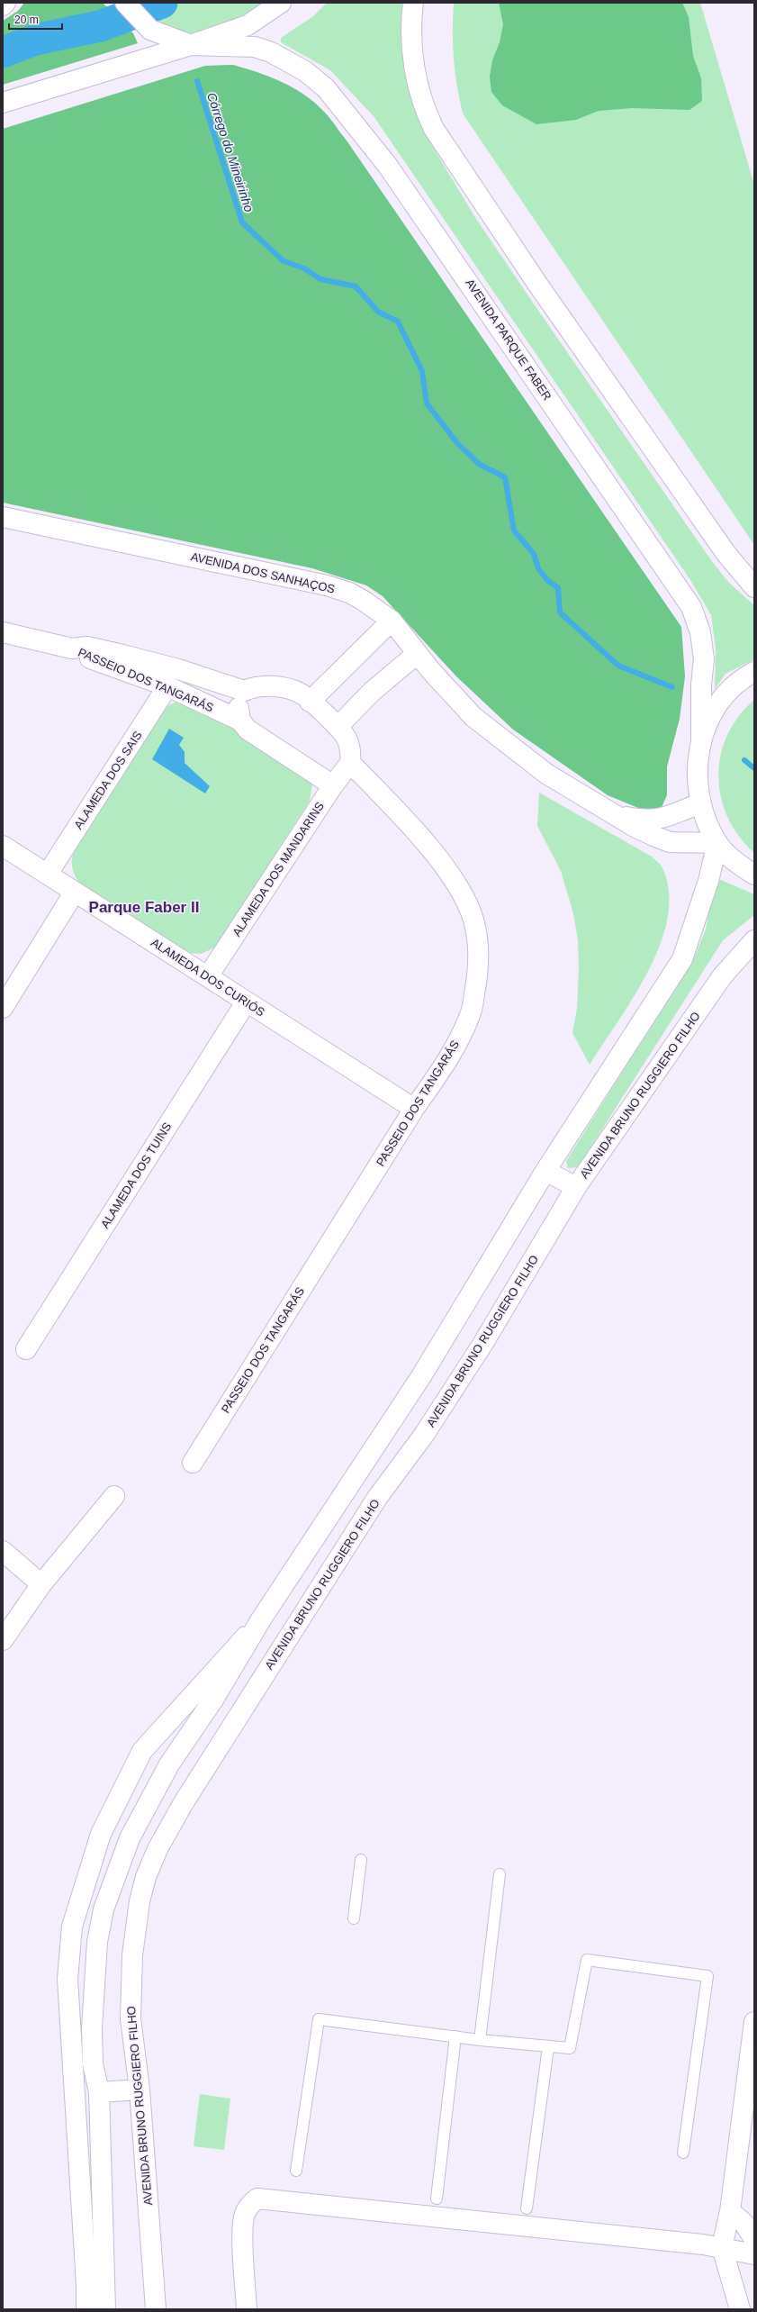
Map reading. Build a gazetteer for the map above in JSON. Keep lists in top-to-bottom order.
{
  "streets": {
    "street": [
      "AVENIDA PARQUE FABER",
      "AVENIDA DOS SANHAÇOS",
      "PASSEIO DOS TANGARÁS",
      "ALAMEDA DOS SAIS",
      "ALAMEDA DOS MANDARINS",
      "ALAMEDA DOS CURIÓS",
      "AVENIDA BRUNO RUGGIERO FILHO",
      "ALAMEDA DOS TUINS"
    ]
  },
  "crossings": [
    ["PASSEIO DOS TANGARÁS", "ALAMEDA DOS SAIS"],
    ["PASSEIO DOS TANGARÁS", "ALAMEDA DOS MANDARINS"],
    ["PASSEIO DOS TANGARÁS", "ALAMEDA DOS CURIÓS"],
    ["ALAMEDA DOS SAIS", "ALAMEDA DOS CURIÓS"],
    ["ALAMEDA DOS MANDARINS", "ALAMEDA DOS CURIÓS"],
    ["ALAMEDA DOS CURIÓS", "ALAMEDA DOS TUINS"]
  ],
  "districts": ["Parque Faber II"],
  "water": ["Córrego do Mineirinho"],
  "scale_bar": "20 m"
}
